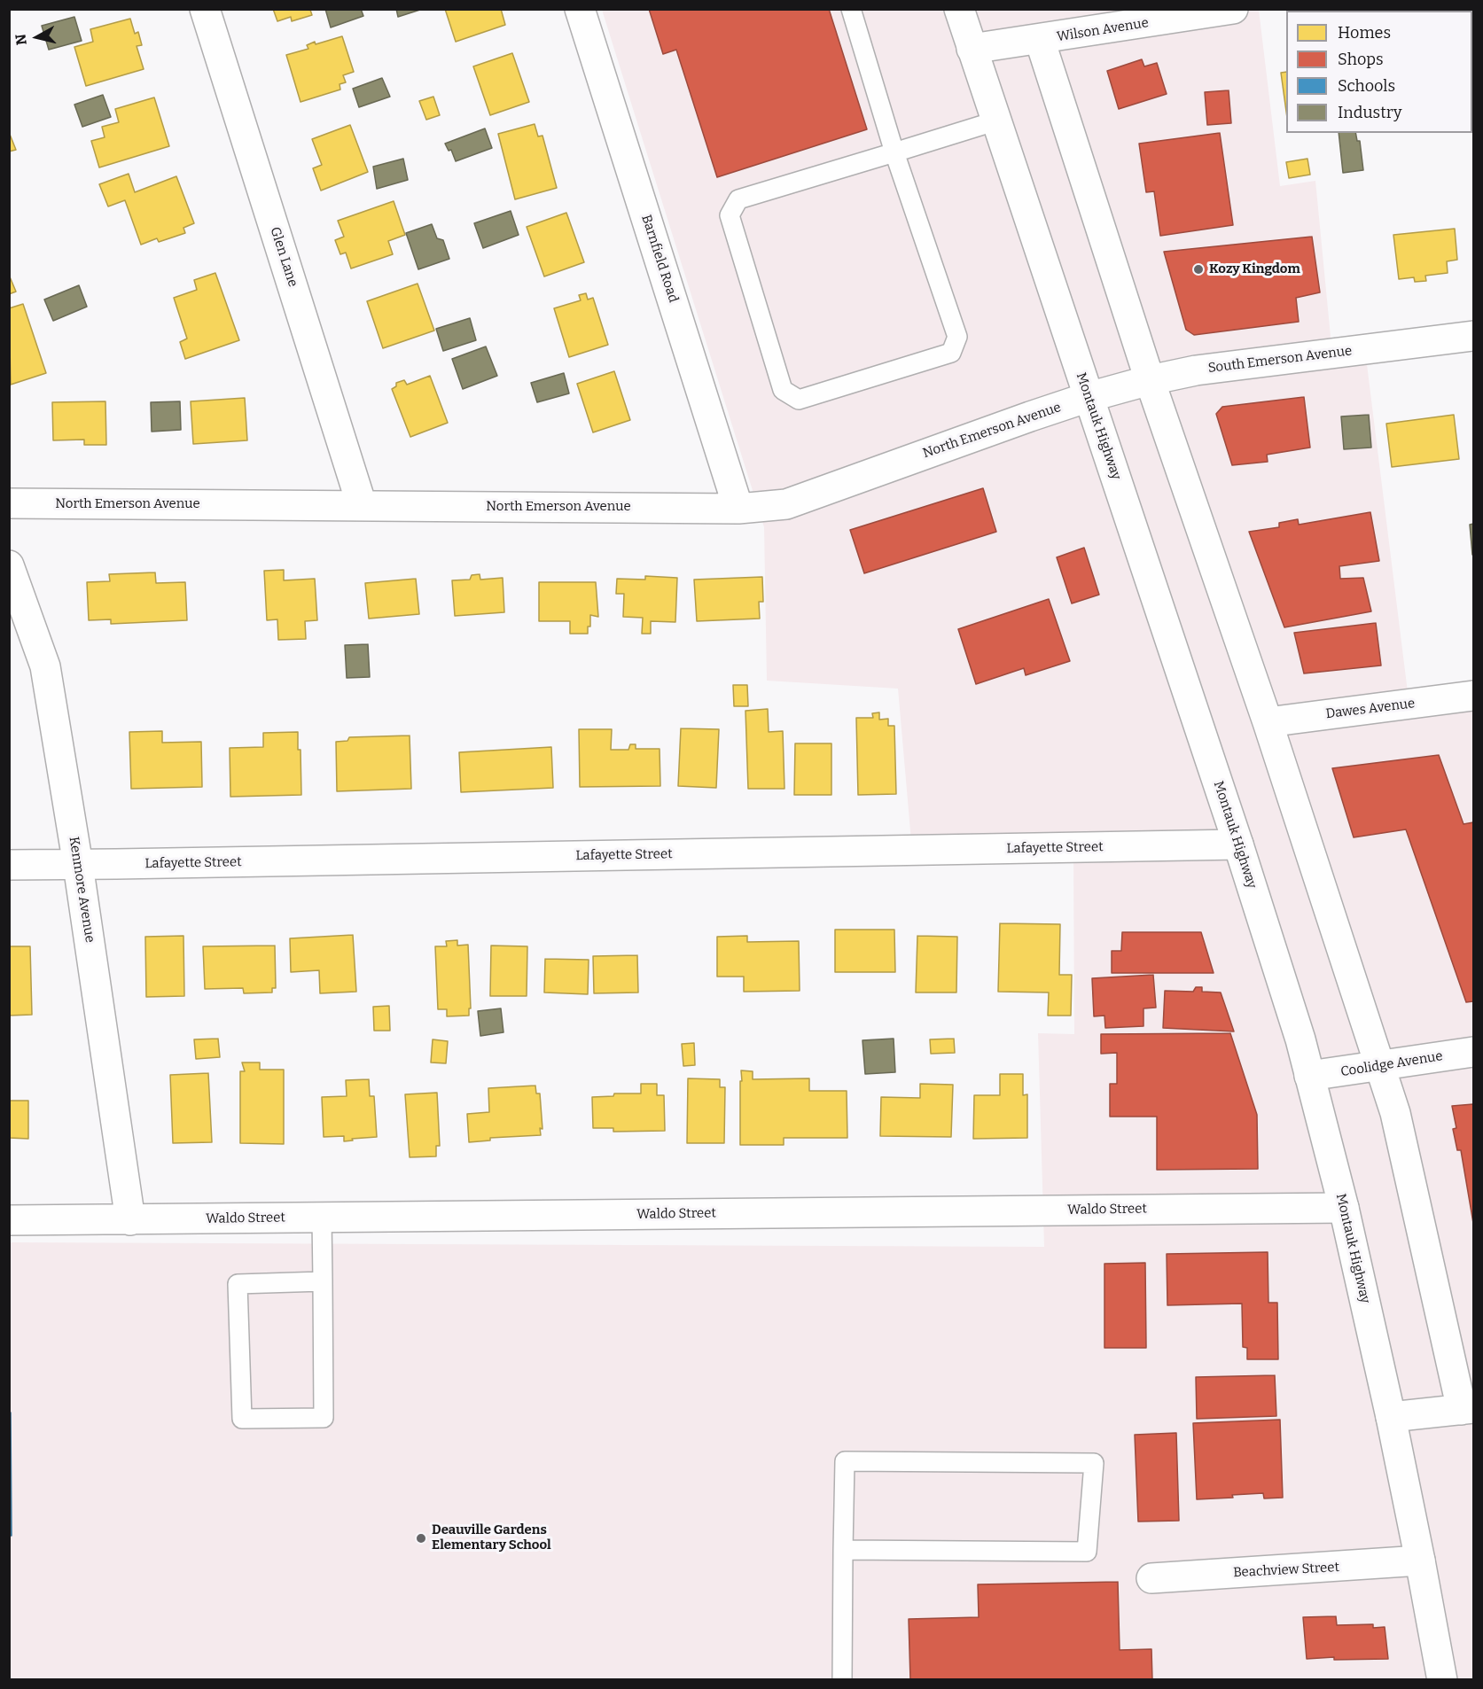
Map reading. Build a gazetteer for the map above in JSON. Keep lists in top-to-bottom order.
{
  "streets": {
    "street": [
      "Wilson Avenue",
      "Glen Lane",
      "Barnfield Road",
      "South Emerson Avenue",
      "Montauk Highway",
      "North Emerson Avenue",
      "Dawes Avenue",
      "Lafayette Street",
      "Kenmore Avenue",
      "Coolidge Avenue",
      "Waldo Street",
      "Beachview Street"
    ]
  },
  "crossings": [
    ["Wilson Avenue", "Montauk Highway"],
    ["Glen Lane", "North Emerson Avenue"],
    ["Barnfield Road", "North Emerson Avenue"],
    ["South Emerson Avenue", "Montauk Highway"],
    ["South Emerson Avenue", "North Emerson Avenue"],
    ["Montauk Highway", "North Emerson Avenue"],
    ["Montauk Highway", "Lafayette Street"],
    ["Montauk Highway", "Coolidge Avenue"],
    ["Montauk Highway", "Waldo Street"],
    ["Montauk Highway", "Beachview Street"],
    ["Lafayette Street", "Kenmore Avenue"],
    ["Kenmore Avenue", "Waldo Street"]
  ],
  "places": ["Kozy Kingdom", "Deauville Gardens Elementary School"],
  "legend": [
    "Homes",
    "Shops",
    "Schools",
    "Industry"
  ],
  "north": "left"
}
